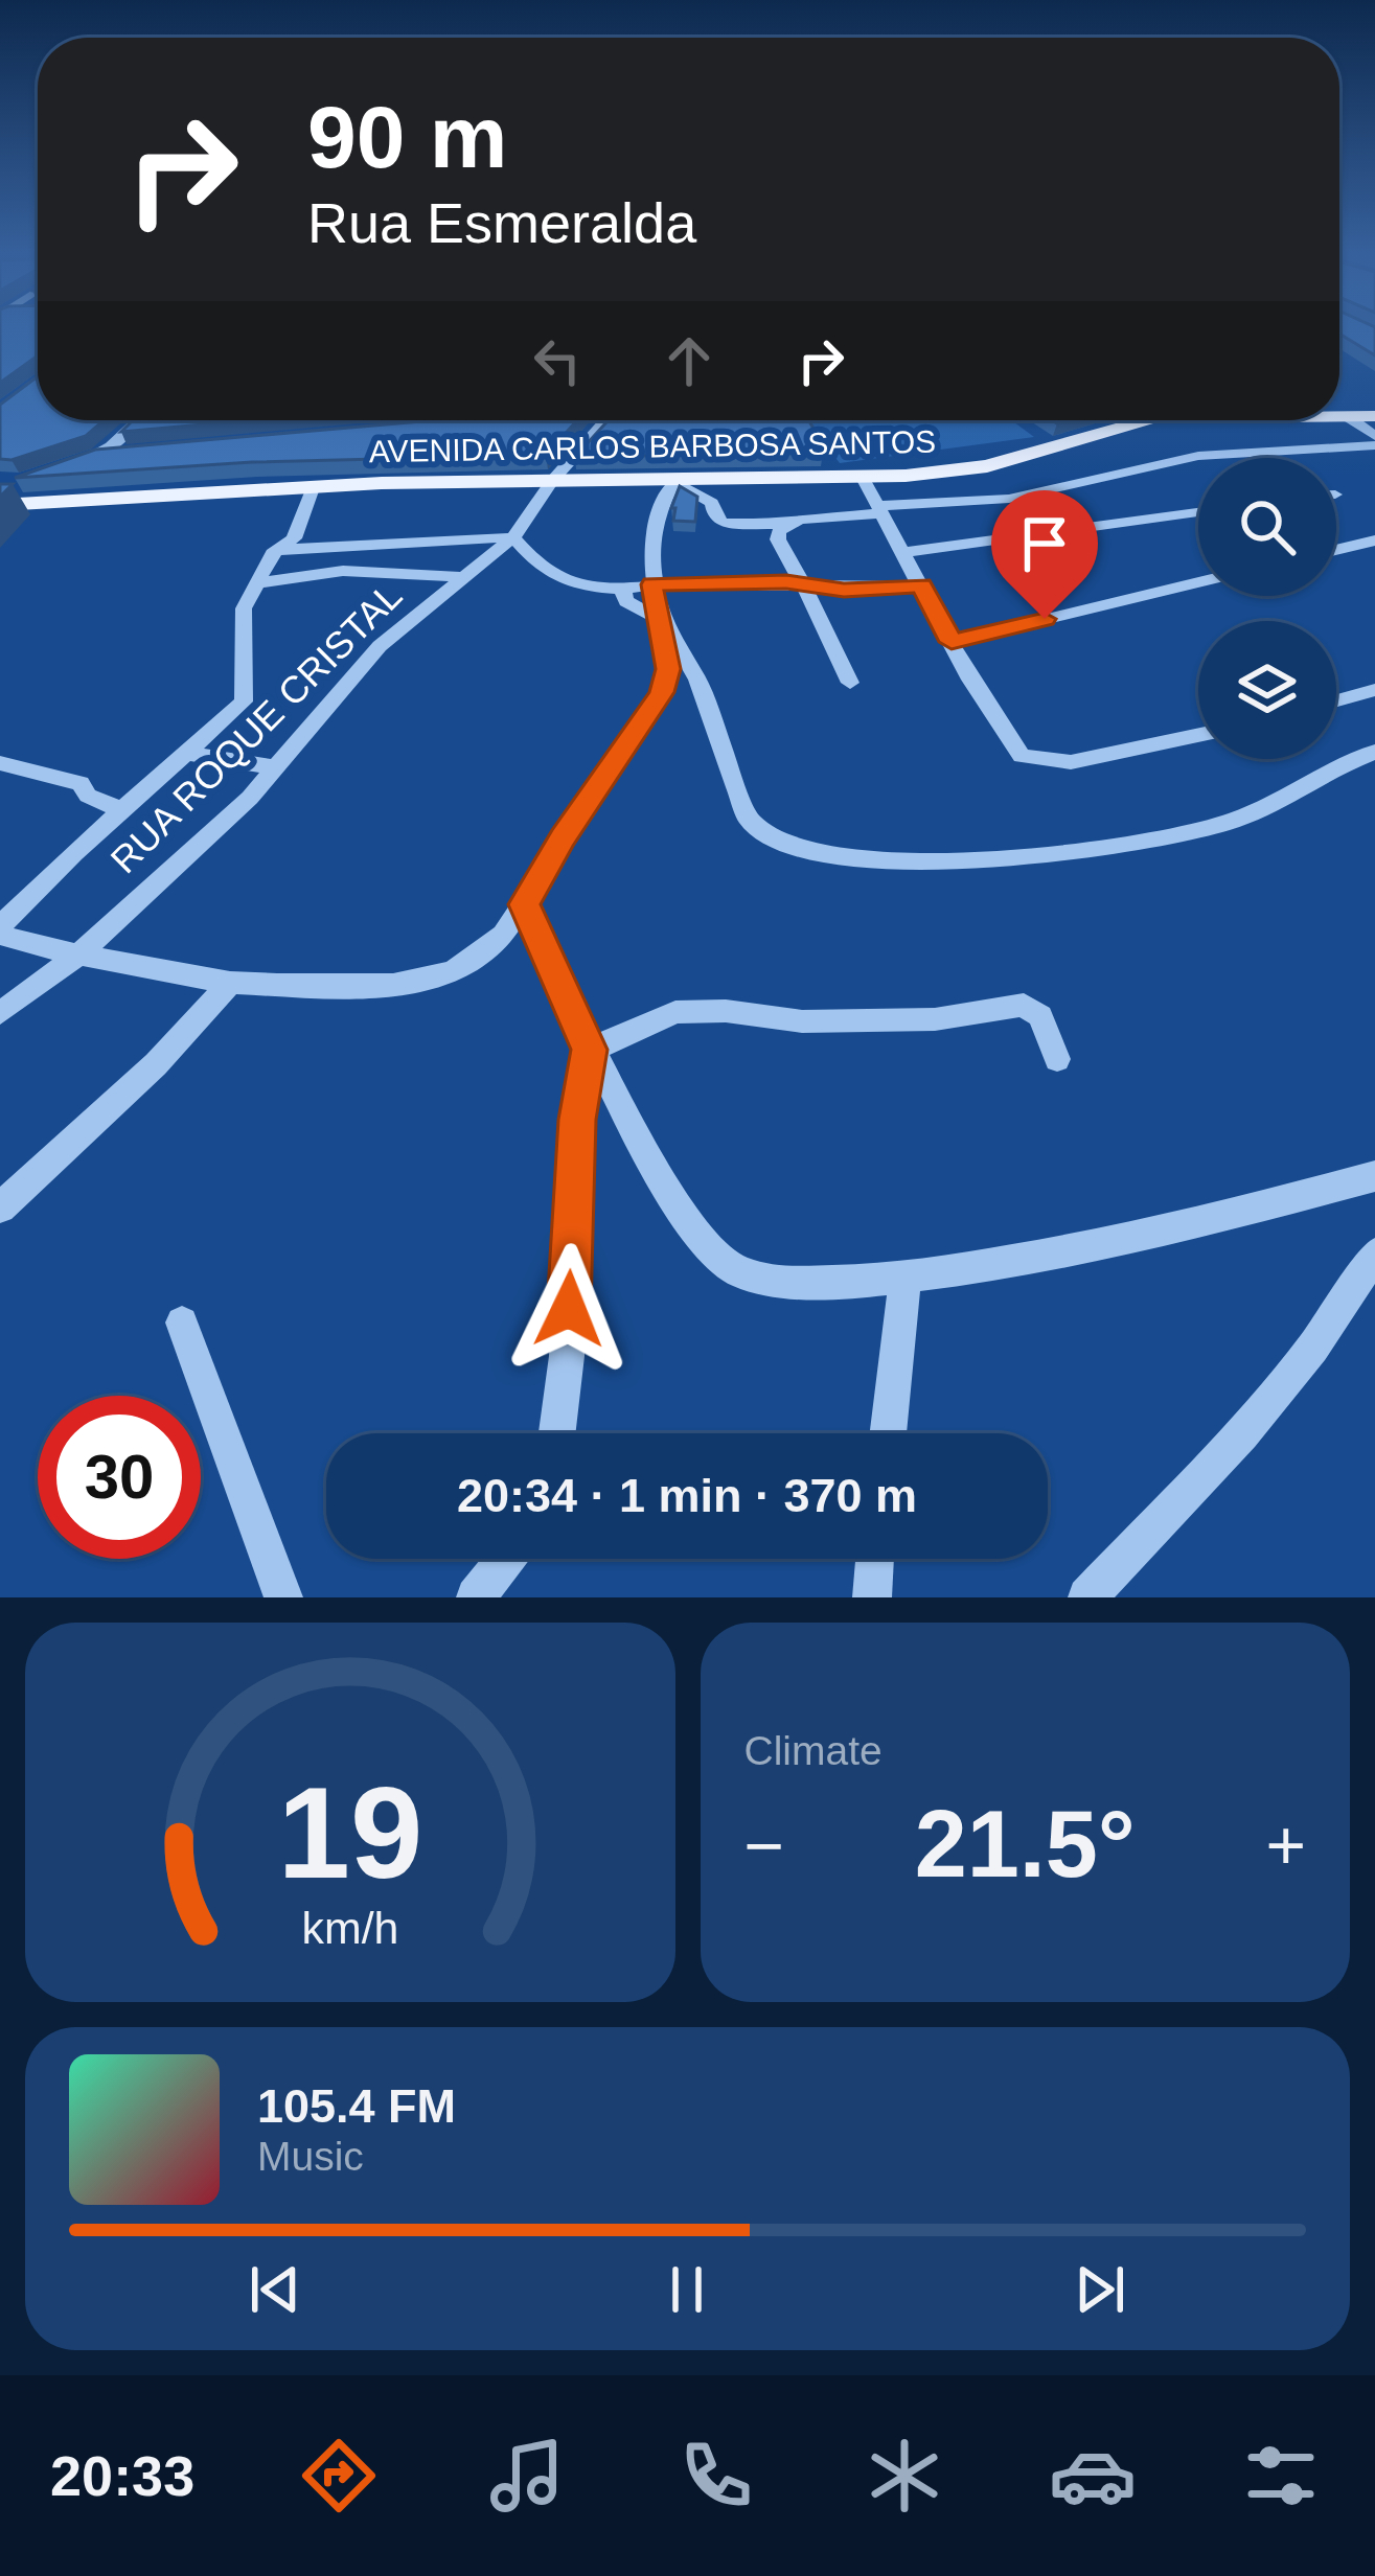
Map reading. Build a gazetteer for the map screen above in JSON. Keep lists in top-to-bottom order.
{
  "streets": {
    "main road": ["AVENIDA CARLOS BARBOSA SANTOS"],
    "street": ["RUA ROQUE CRISTAL"]
  },
  "crossings": [
    ["AVENIDA CARLOS BARBOSA SANTOS", "RUA ROQUE CRISTAL"]
  ],
  "page": {
    "turn": ["90 m", "Rua Esmeralda"],
    "limit": "30",
    "trip": "20:34 · 1 min · 370 m",
    "tile": "Climate",
    "heat": ["−", "21.5°", "+"],
    "song": ["105.4 FM", "Music"],
    "tabs": "20:33",
    "gauge": ["19", "km/h"]
  }
}
